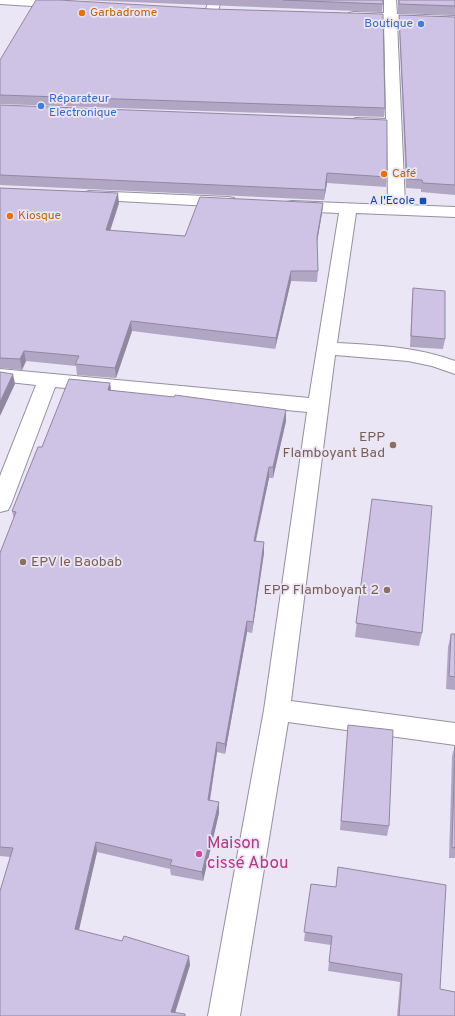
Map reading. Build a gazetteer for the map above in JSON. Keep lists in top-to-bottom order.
{
  "places": {
    "other": [
      "Garbadrome",
      "Boutique",
      "Réparateur Electronique",
      "Café",
      "Kiosque",
      "EPP Flamboyant Bad",
      "EPV le Baobab",
      "EPP Flamboyant 2",
      "Maison cissé Abou"
    ],
    "transit": ["A l'Ecole"]
  }
}
